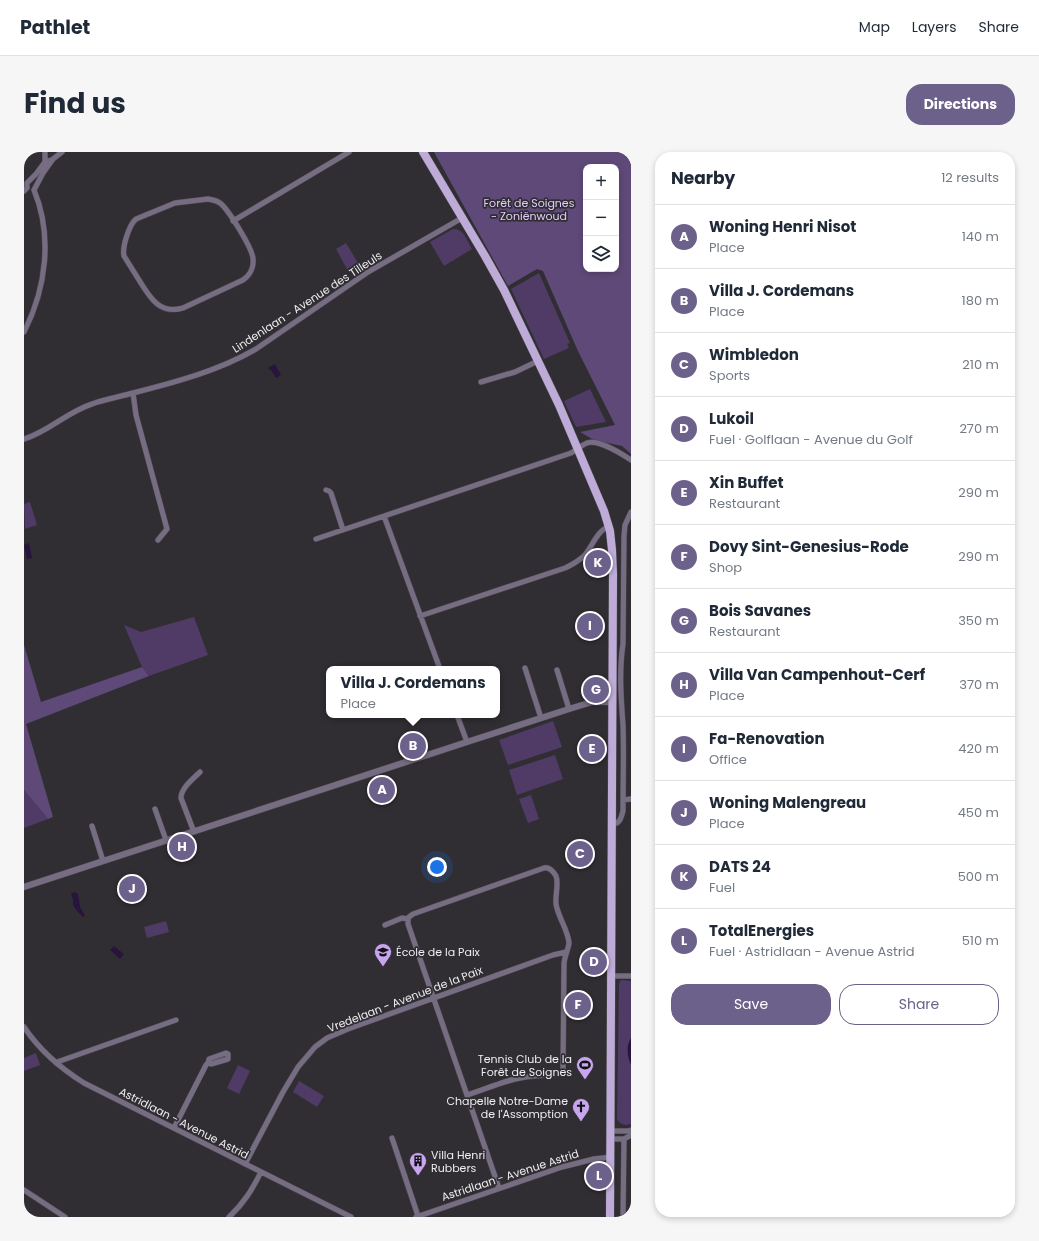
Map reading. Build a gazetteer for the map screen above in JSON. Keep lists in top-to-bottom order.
{
  "streets": {
    "street": ["Lindenlaan - Avenue des Tilleuls", "Vredelaan - Avenue de la Paix", "Astridlaan - Avenue Astrid"]
  },
  "crossings": [
    ["Vredelaan - Avenue de la Paix", "Astridlaan - Avenue Astrid"]
  ],
  "parks": ["Forêt de Soignes - Zoniënwoud"],
  "places": {
    "school or university": ["École de la Paix"],
    "sports": ["Tennis Club de la Forêt de Soignes"],
    "church": ["Chapelle Notre-Dame de l'Assomption"],
    "building": ["Villa Henri Rubbers"]
  },
  "page": {
    "header": "Pathlet",
    "nav": ["Map", "Layers", "Share"],
    "title": "Find us",
    "buttons": [
      "Directions",
      ["Save", "Share"]
    ],
    "heading": ["Nearby", "12 results"],
    "map_buttons": ["+", "−"],
    "list": [
      {
        "mark": "A",
        "name": "Woning Henri Nisot",
        "note": "Place",
        "value": "140 m"
      },
      {
        "mark": "B",
        "name": "Villa J. Cordemans",
        "note": "Place",
        "value": "180 m"
      },
      {
        "mark": "C",
        "name": "Wimbledon",
        "note": "Sports",
        "value": "210 m"
      },
      {
        "mark": "D",
        "name": "Lukoil",
        "note": "Fuel · Golflaan - Avenue du Golf",
        "value": "270 m"
      },
      {
        "mark": "E",
        "name": "Xin Buffet",
        "note": "Restaurant",
        "value": "290 m"
      },
      {
        "mark": "F",
        "name": "Dovy Sint-Genesius-Rode",
        "note": "Shop",
        "value": "290 m"
      },
      {
        "mark": "G",
        "name": "Bois Savanes",
        "note": "Restaurant",
        "value": "350 m"
      },
      {
        "mark": "H",
        "name": "Villa Van Campenhout-Cerf",
        "note": "Place",
        "value": "370 m"
      },
      {
        "mark": "I",
        "name": "Fa-Renovation",
        "note": "Office",
        "value": "420 m"
      },
      {
        "mark": "J",
        "name": "Woning Malengreau",
        "note": "Place",
        "value": "450 m"
      },
      {
        "mark": "K",
        "name": "DATS 24",
        "note": "Fuel",
        "value": "500 m"
      },
      {
        "mark": "L",
        "name": "TotalEnergies",
        "note": "Fuel · Astridlaan - Avenue Astrid",
        "value": "510 m"
      }
    ],
    "pins": [
      "K",
      "I",
      "G",
      "B",
      "E",
      "A",
      "H",
      "C",
      "J",
      "D",
      "F",
      "L"
    ],
    "popup": ["Villa J. Cordemans", "Place"]
  }
}
